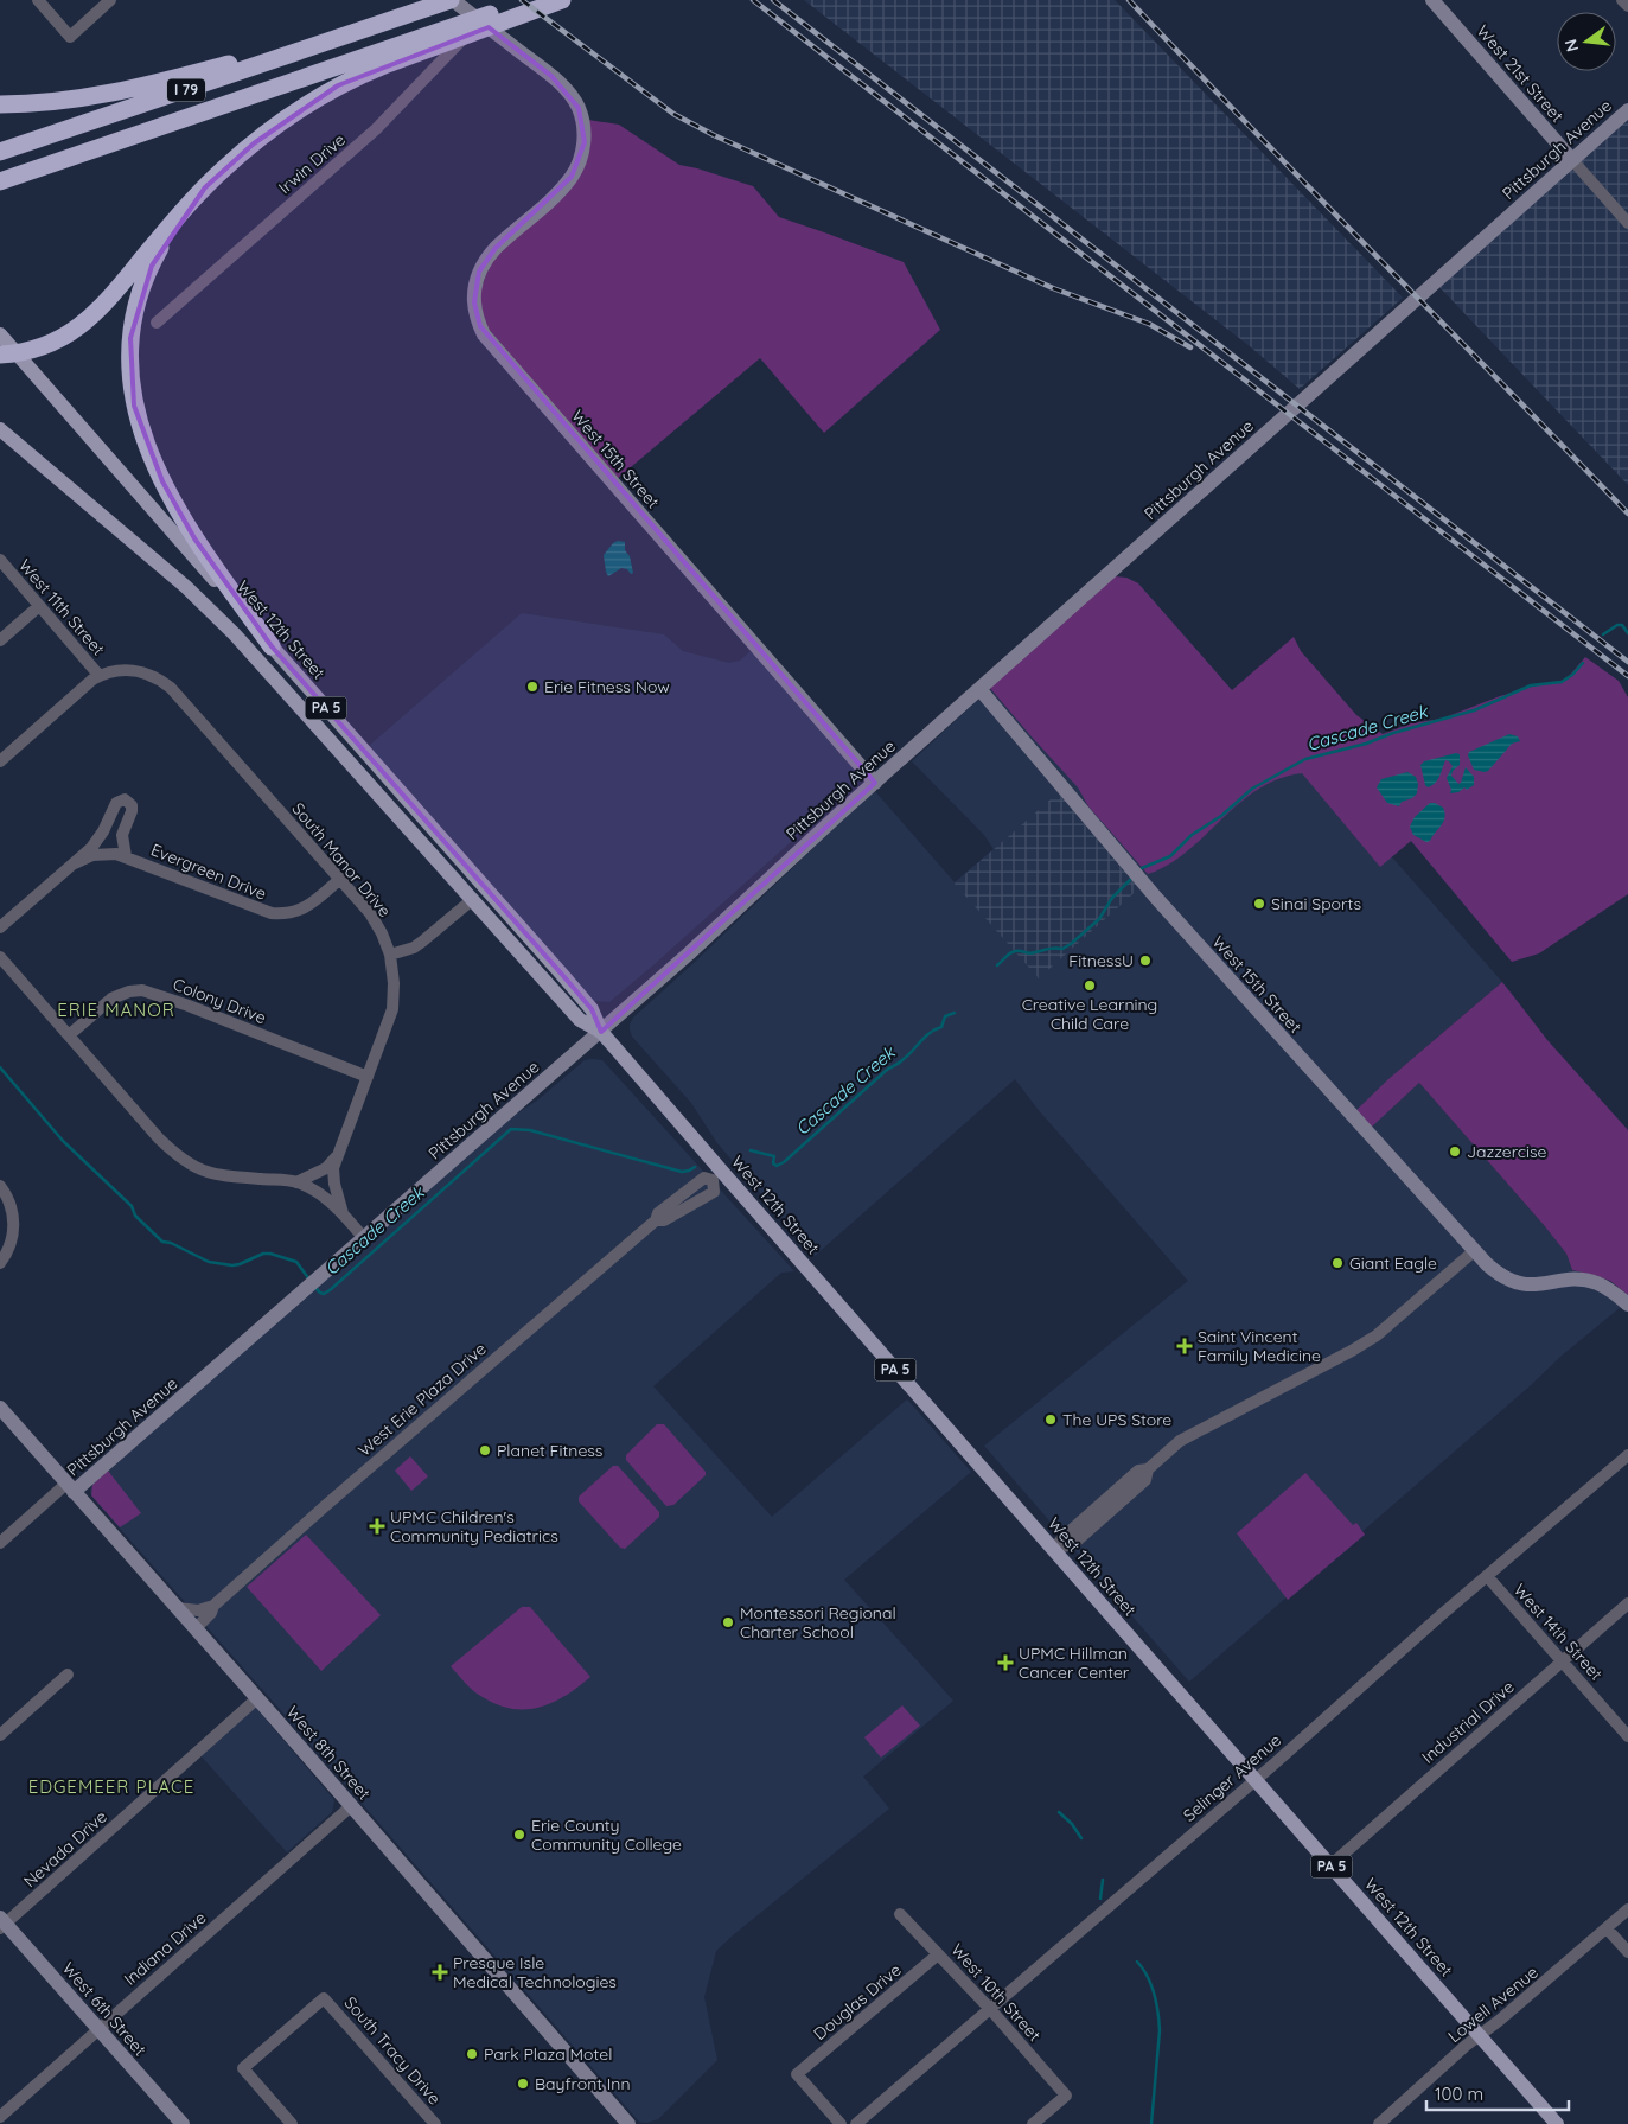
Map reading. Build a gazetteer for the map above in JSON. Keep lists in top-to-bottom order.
{
  "streets": {
    "highway": ["I 79"],
    "main road": ["West 12th Street", "PA 5"],
    "street": [
      "West 21st Street",
      "Pittsburgh Avenue",
      "Irwin Drive",
      "West 15th Street",
      "West 11th Street",
      "South Manor Drive",
      "Evergreen Drive",
      "Colony Drive",
      "West Erie Plaza Drive",
      "West 14th Street",
      "Industrial Drive",
      "West 8th Street",
      "Selinger Avenue",
      "Nevada Drive",
      "Indiana Drive",
      "West 10th Street",
      "Douglas Drive",
      "Lowell Avenue",
      "West 6th Street",
      "South Tracy Drive"
    ]
  },
  "crossings": [
    ["West 21st Street", "Pittsburgh Avenue"],
    ["Pittsburgh Avenue", "West 15th Street"],
    ["Pittsburgh Avenue", "West 12th Street"],
    ["Pittsburgh Avenue", "West 8th Street"],
    ["Irwin Drive", "West 15th Street"],
    ["West 11th Street", "South Manor Drive"],
    ["West 12th Street", "West Erie Plaza Drive"],
    ["West 12th Street", "Industrial Drive"],
    ["West 12th Street", "Selinger Avenue"],
    ["West 12th Street", "Lowell Avenue"],
    ["South Manor Drive", "Evergreen Drive"],
    ["South Manor Drive", "Colony Drive"],
    ["West Erie Plaza Drive", "West 8th Street"],
    ["West 14th Street", "Industrial Drive"],
    ["West 14th Street", "Selinger Avenue"],
    ["West 8th Street", "Nevada Drive"],
    ["West 8th Street", "Indiana Drive"],
    ["Selinger Avenue", "West 10th Street"],
    ["Nevada Drive", "West 6th Street"],
    ["Indiana Drive", "West 6th Street"],
    ["West 10th Street", "Douglas Drive"]
  ],
  "districts": ["ERIE MANOR", "EDGEMEER PLACE"],
  "water": ["Cascade Creek"],
  "places": {
    "other": [
      "Erie Fitness Now",
      "Sinai Sports",
      "FitnessU",
      "Creative Learning Child Care",
      "Jazzercise",
      "Giant Eagle",
      "The UPS Store",
      "Planet Fitness",
      "Montessori Regional Charter School",
      "Erie County Community College",
      "Park Plaza Motel",
      "Bayfront Inn"
    ],
    "health": [
      "Saint Vincent Family Medicine",
      "UPMC Children's Community Pediatrics",
      "UPMC Hillman Cancer Center",
      "Presque Isle Medical Technologies"
    ]
  },
  "scale_bar": "100 m",
  "north": "left"
}
